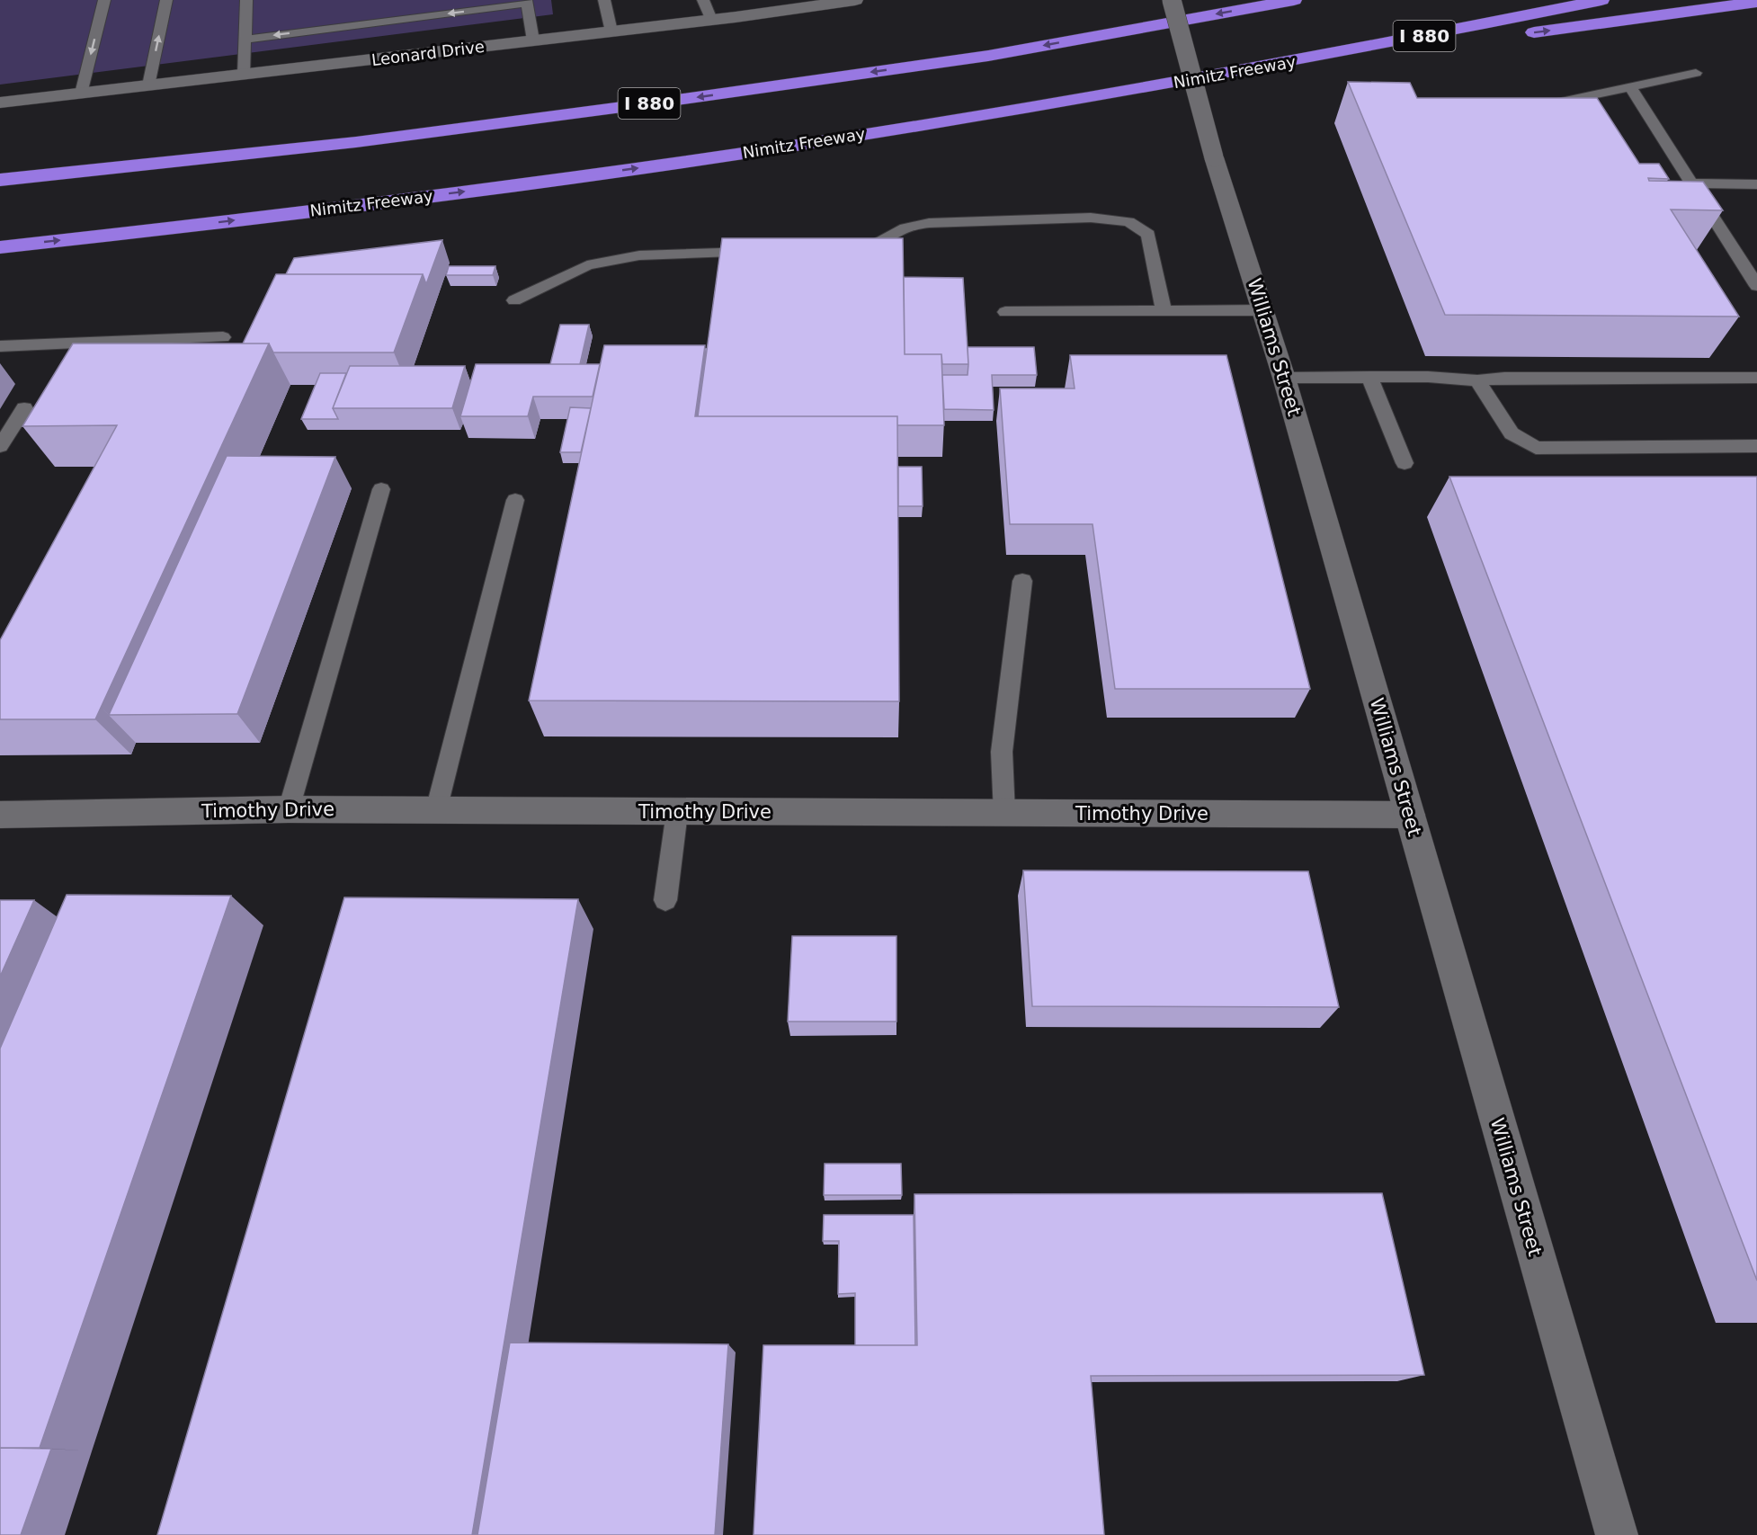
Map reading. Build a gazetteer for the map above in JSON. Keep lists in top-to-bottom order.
{
  "streets": {
    "highway": ["I 880", "Nimitz Freeway"],
    "street": ["Leonard Drive", "Williams Street", "Timothy Drive"]
  },
  "crossings": [
    ["Williams Street", "Timothy Drive"]
  ]
}
